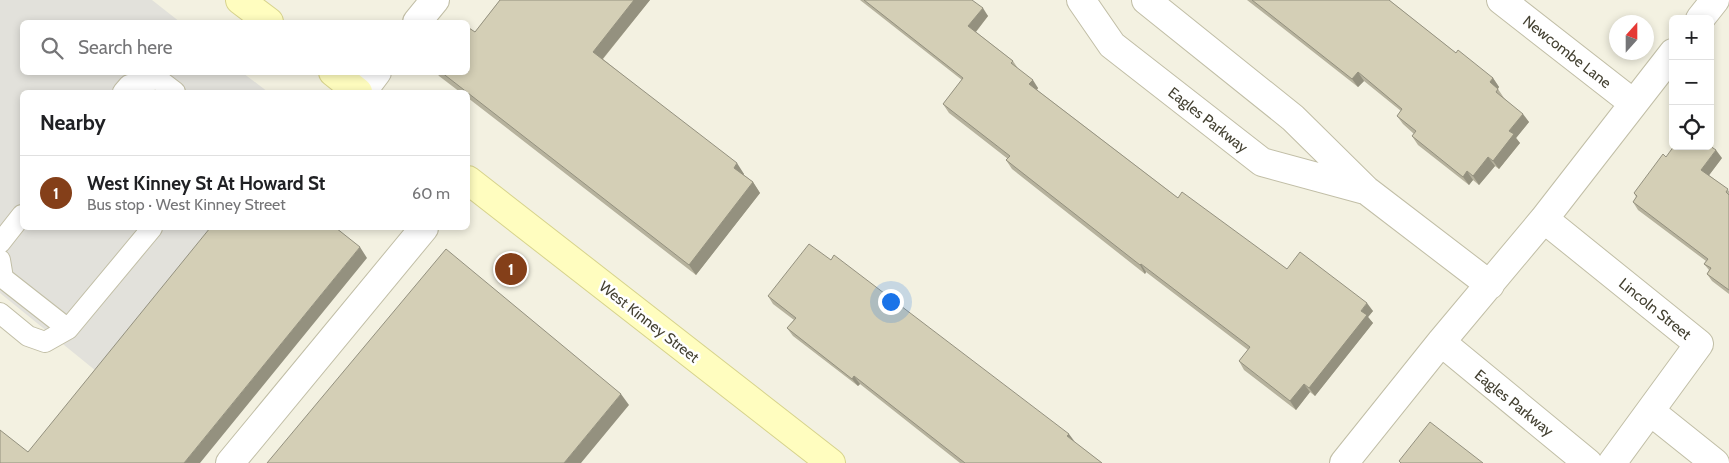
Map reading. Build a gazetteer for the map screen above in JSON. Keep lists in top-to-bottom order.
{
  "streets": {
    "street": [
      "Newcombe Lane",
      "Eagles Parkway",
      "Lincoln Street",
      "West Kinney Street"
    ]
  },
  "north": "top",
  "page": {
    "map_buttons": ["+", "−"],
    "search": "Search here",
    "heading": "Nearby",
    "list": [
      {
        "mark": "1",
        "name": "West Kinney St At Howard St",
        "note": "Bus stop · West Kinney Street",
        "value": "60 m"
      }
    ],
    "pins": "1"
  }
}
